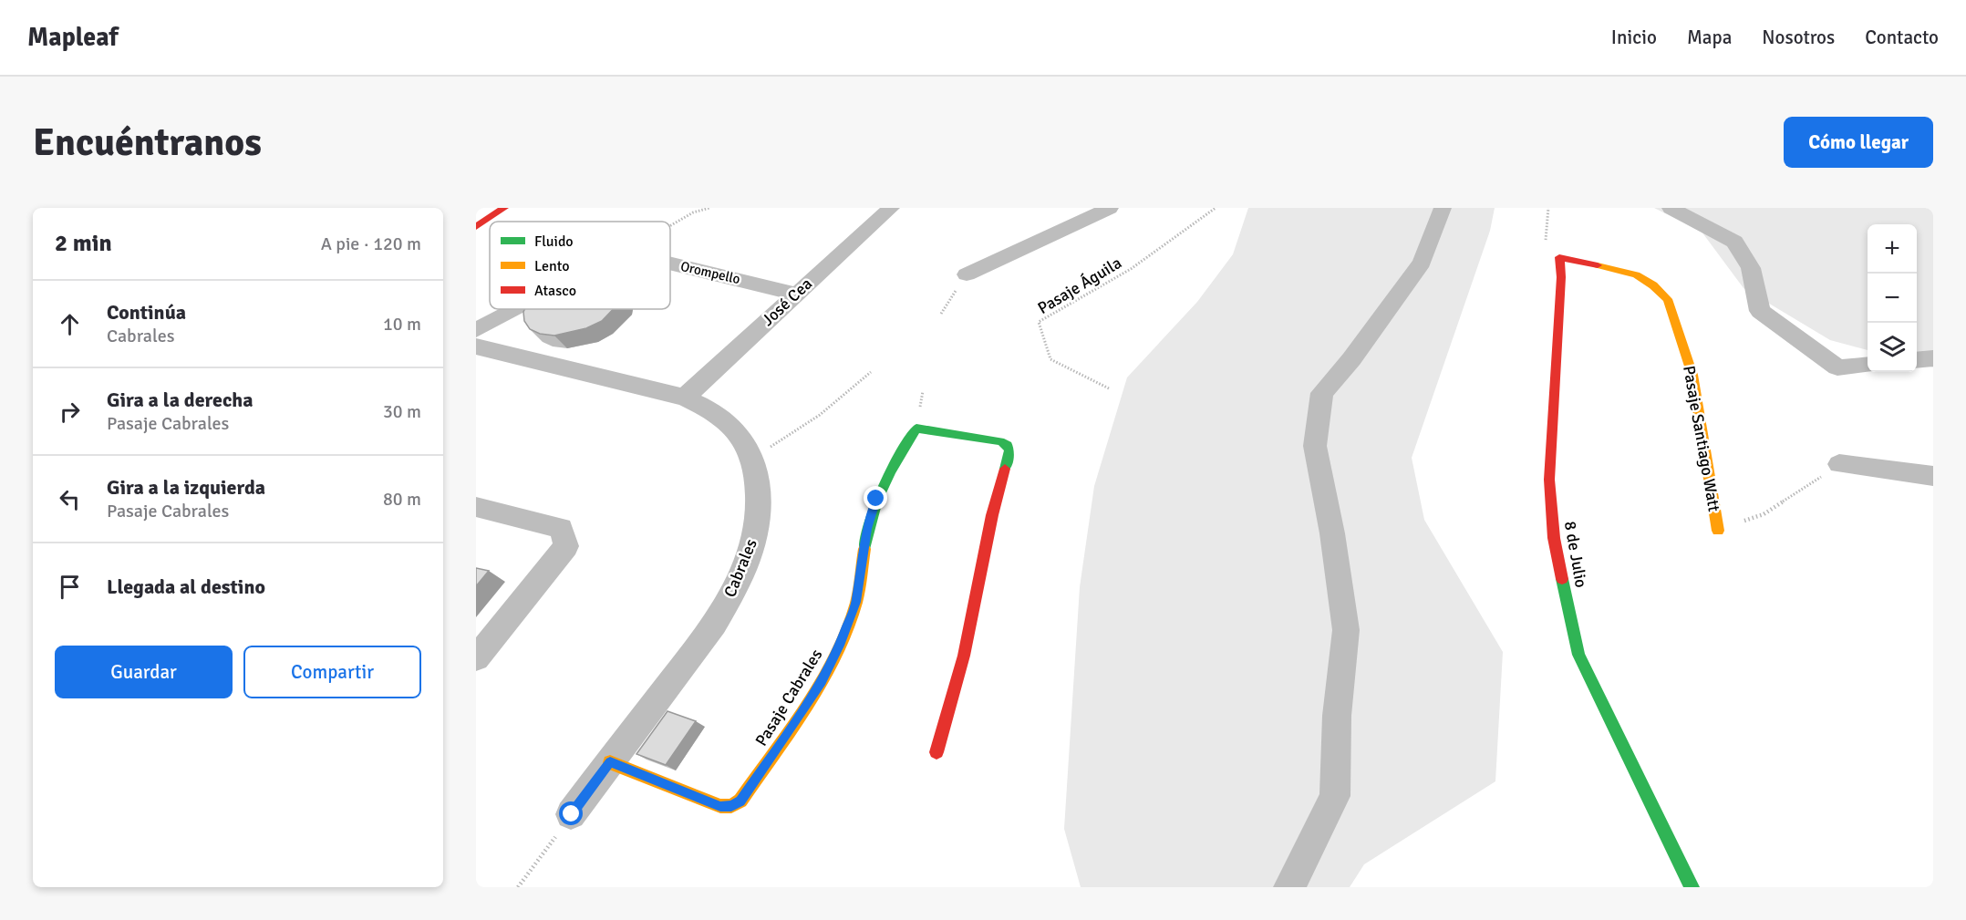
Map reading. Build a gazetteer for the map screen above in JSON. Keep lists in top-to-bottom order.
{
  "streets": {
    "street": [
      "Orompello",
      "José Cea",
      "Pasaje Santiago Watt",
      "8 de Julio",
      "Cabrales",
      "Pasaje Cabrales"
    ],
    "path": ["Pasaje Águila"]
  },
  "crossings": [
    ["Orompello", "José Cea"],
    ["José Cea", "Cabrales"],
    ["Pasaje Santiago Watt", "8 de Julio"],
    ["Cabrales", "Pasaje Cabrales"]
  ],
  "legend": ["Fluido", "Lento", "Atasco"],
  "page": {
    "header": "Mapleaf",
    "nav": [
      "Inicio",
      "Mapa",
      "Nosotros",
      "Contacto"
    ],
    "buttons": [
      "Cómo llegar",
      ["Guardar", "Compartir"]
    ],
    "title": "Encuéntranos",
    "heading": ["2 min", "A pie · 120 m"],
    "map_buttons": ["+", "−"],
    "list": [
      ["Continúa", "Cabrales", "10 m"],
      ["Gira a la derecha", "Pasaje Cabrales", "30 m"],
      ["Gira a la izquierda", "Pasaje Cabrales", "80 m"],
      "Llegada al destino"
    ]
  }
}
